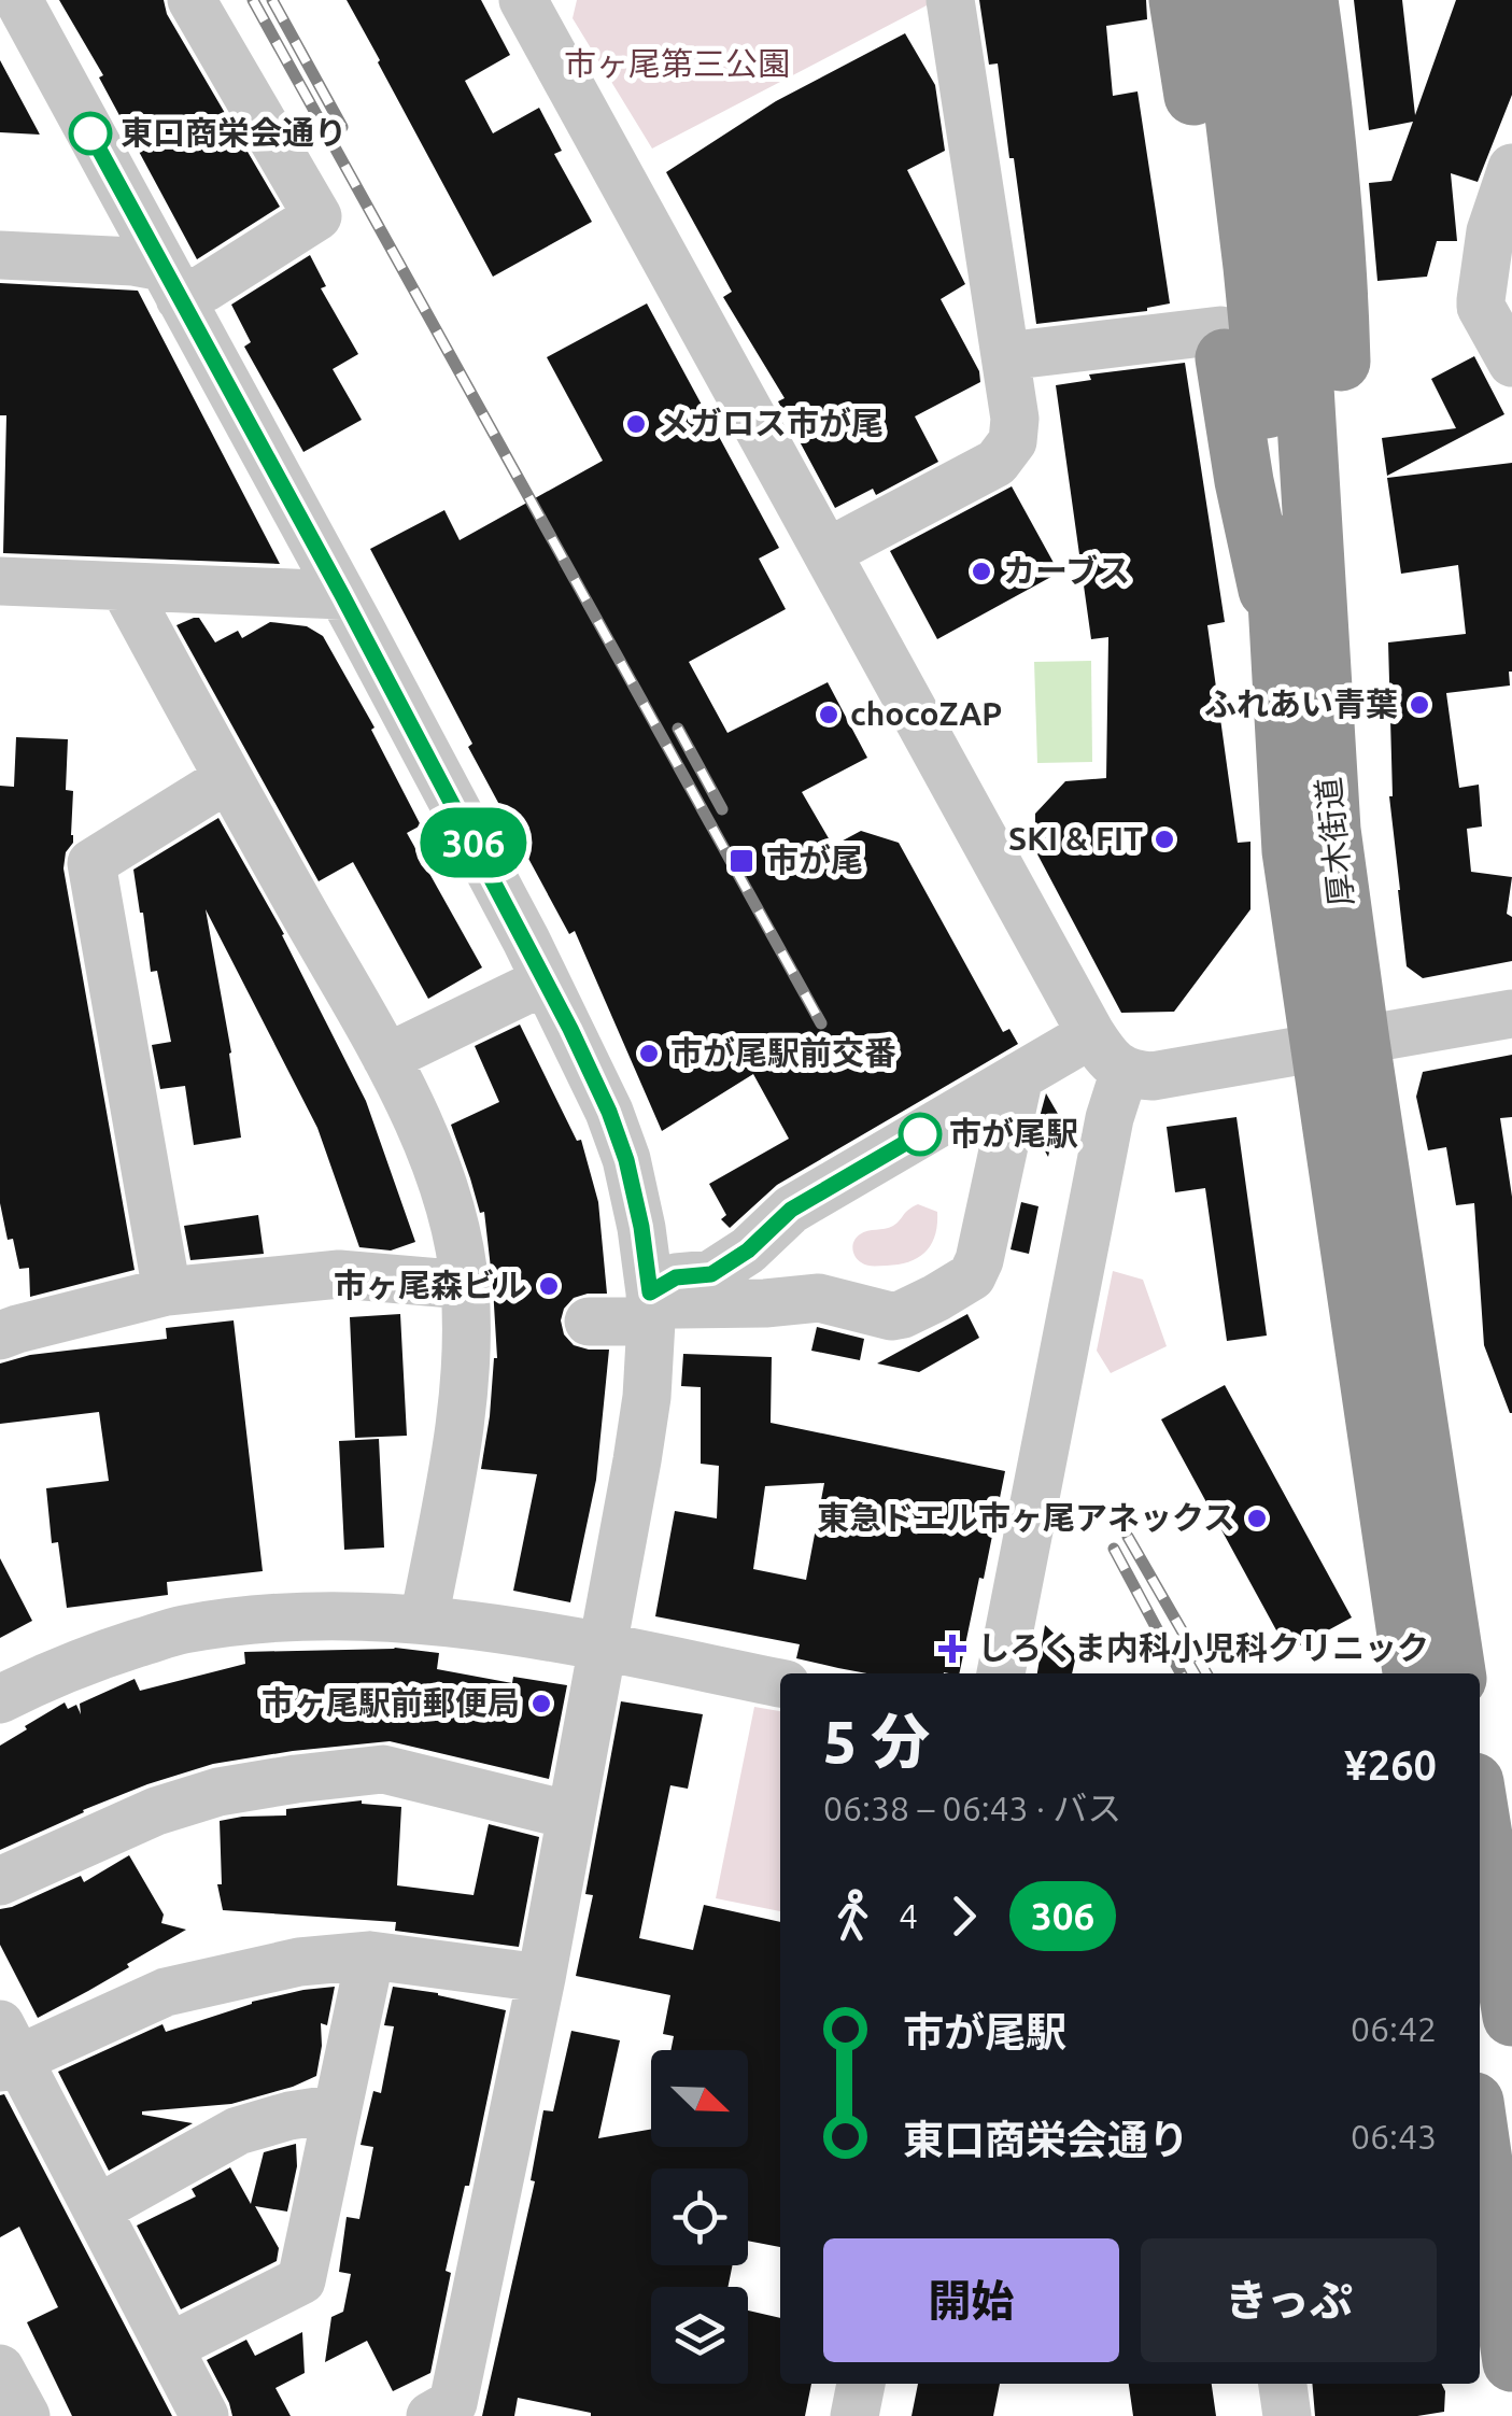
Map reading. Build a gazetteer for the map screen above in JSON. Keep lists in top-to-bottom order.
{
  "streets": {
    "highway": ["厚木街道"]
  },
  "parks": ["市ヶ尾第三公園"],
  "places": {
    "other": [
      "東口商栄会通り",
      "メガロス市が尾",
      "カーブス",
      "ふれあい青葉",
      "chocoZAP",
      "SKI & FIT",
      "市が尾駅前交番",
      "市が尾駅",
      "市ヶ尾森ビル",
      "東急ドエル市ヶ尾アネックス",
      "市ヶ尾駅前郵便局"
    ],
    "transit": ["市が尾"],
    "health": ["しろくま内科小児科クリニック"]
  },
  "lines": ["bus line 306"],
  "north": "bottom right",
  "page": {
    "on_map": "306",
    "heading": ["5 分", "06:38 – 06:43 · バス", "¥260"],
    "legs": ["4", "306"],
    "list": [
      {
        "name": "市が尾駅",
        "value": "06:42"
      },
      {
        "name": "東口商栄会通り",
        "value": "06:43"
      }
    ],
    "buttons": ["開始", "きっぷ"]
  }
}
